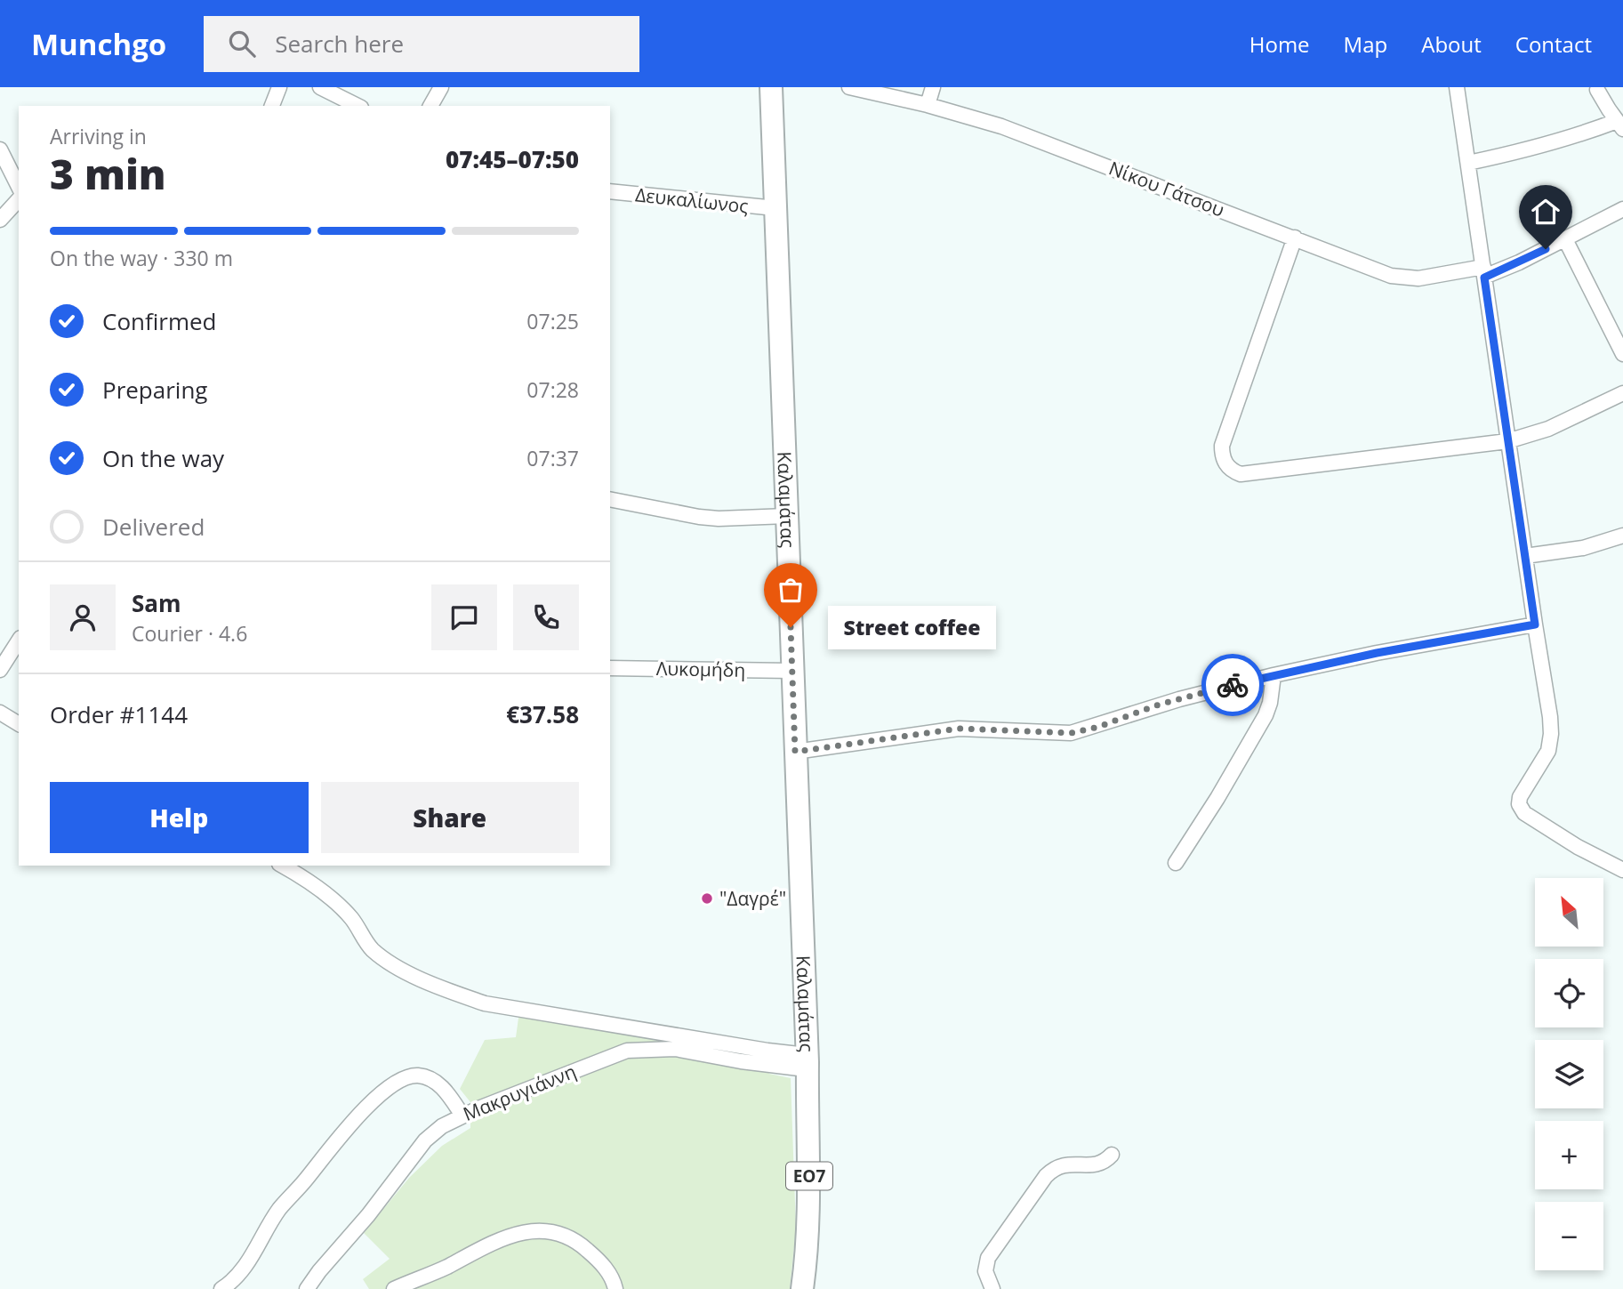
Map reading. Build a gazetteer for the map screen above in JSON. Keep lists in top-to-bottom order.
{
  "streets": {
    "main road": ["Καλαμάτας", "ΕΟ7"],
    "street": [
      "Νίκου Γάτσου",
      "Δευκαλίωνος",
      "Λυκομήδη",
      "Μακρυγιάννη"
    ]
  },
  "crossings": [
    ["Δευκαλίωνος", "Καλαμάτας"],
    ["Καλαμάτας", "Λυκομήδη"],
    ["Καλαμάτας", "Μακρυγιάννη"],
    ["Καλαμάτας", "ΕΟ7"],
    ["Μακρυγιάννη", "ΕΟ7"]
  ],
  "places": ["Street coffee", "\"Δαγρέ\""],
  "north": "top left",
  "page": {
    "header": "Munchgo",
    "search": "Search here",
    "nav": [
      "Home",
      "Map",
      "About",
      "Contact"
    ],
    "heading": ["3 min", "Arriving in", "07:45–07:50"],
    "panel": [
      "Sam",
      "Courier · 4.6",
      "Order #1144",
      "€37.58"
    ],
    "bar": "On the way · 330 m",
    "list": [
      ["Confirmed", "07:25"],
      ["Preparing", "07:28"],
      ["On the way", "07:37"],
      "Delivered"
    ],
    "bubble": "Street coffee",
    "buttons": ["Help", "Share"],
    "map_buttons": ["+", "−"]
  }
}
